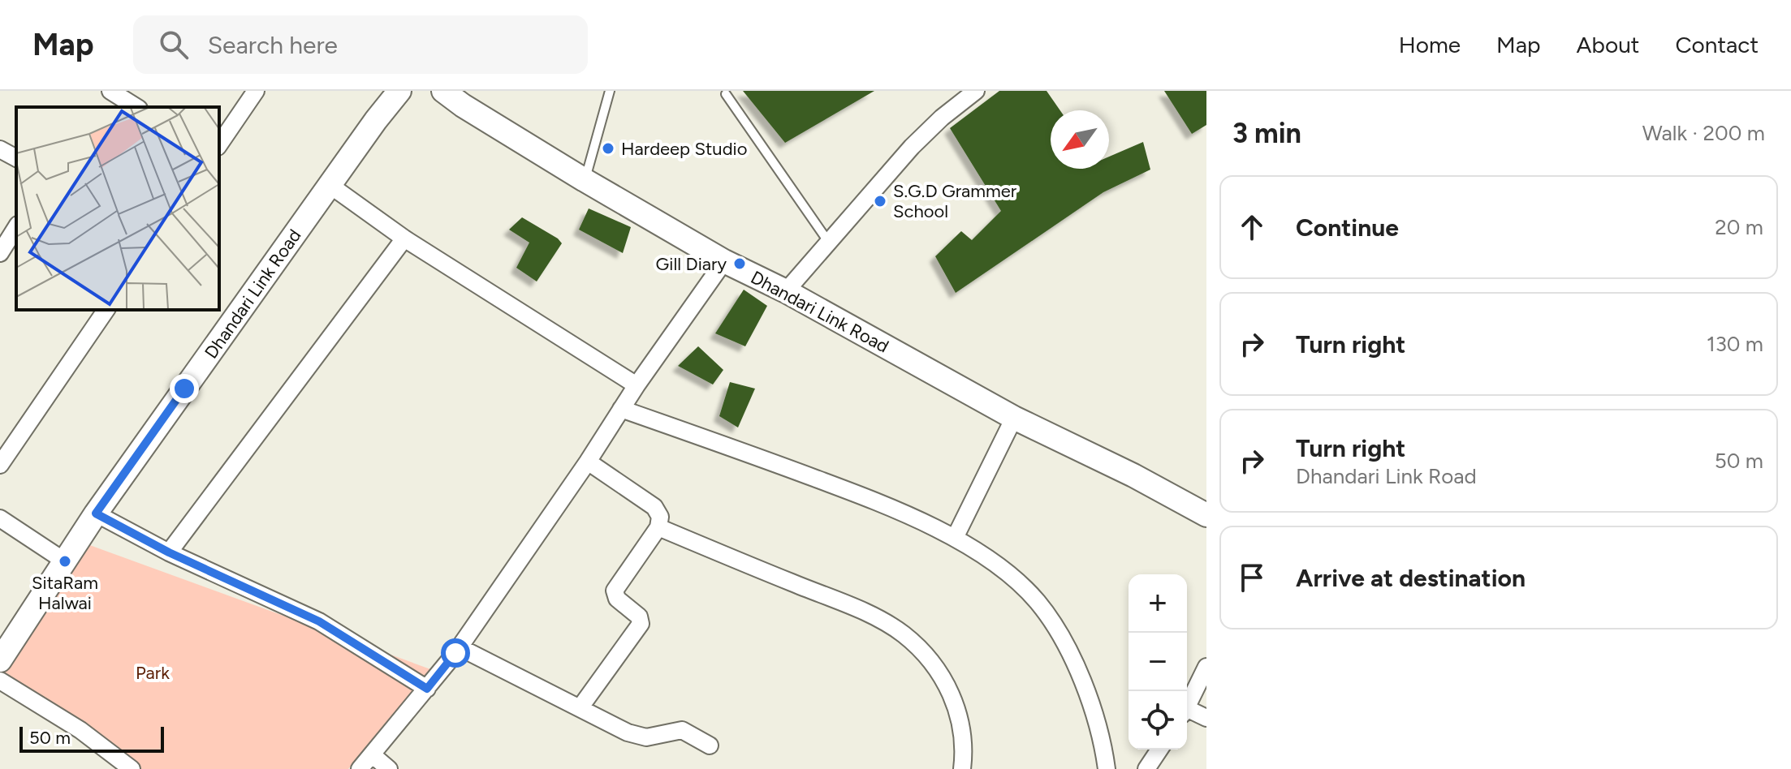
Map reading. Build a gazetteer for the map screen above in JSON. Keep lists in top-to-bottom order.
{
  "streets": {
    "street": ["Dhandari Link Road"]
  },
  "parks": ["Park"],
  "places": [
    "Hardeep Studio",
    "S.G.D Grammer School",
    "Gill Diary",
    "SitaRam Halwai"
  ],
  "scale_bar": "50 m",
  "north": "bottom left",
  "page": {
    "header": "Map",
    "search": "Search here",
    "nav": [
      "Home",
      "Map",
      "About",
      "Contact"
    ],
    "heading": ["3 min", "Walk · 200 m"],
    "list": [
      ["Continue", "20 m"],
      ["Turn right", "130 m"],
      ["Turn right", "Dhandari Link Road", "50 m"],
      "Arrive at destination"
    ],
    "map_buttons": ["+", "−"],
    "scale": "50 m"
  }
}
